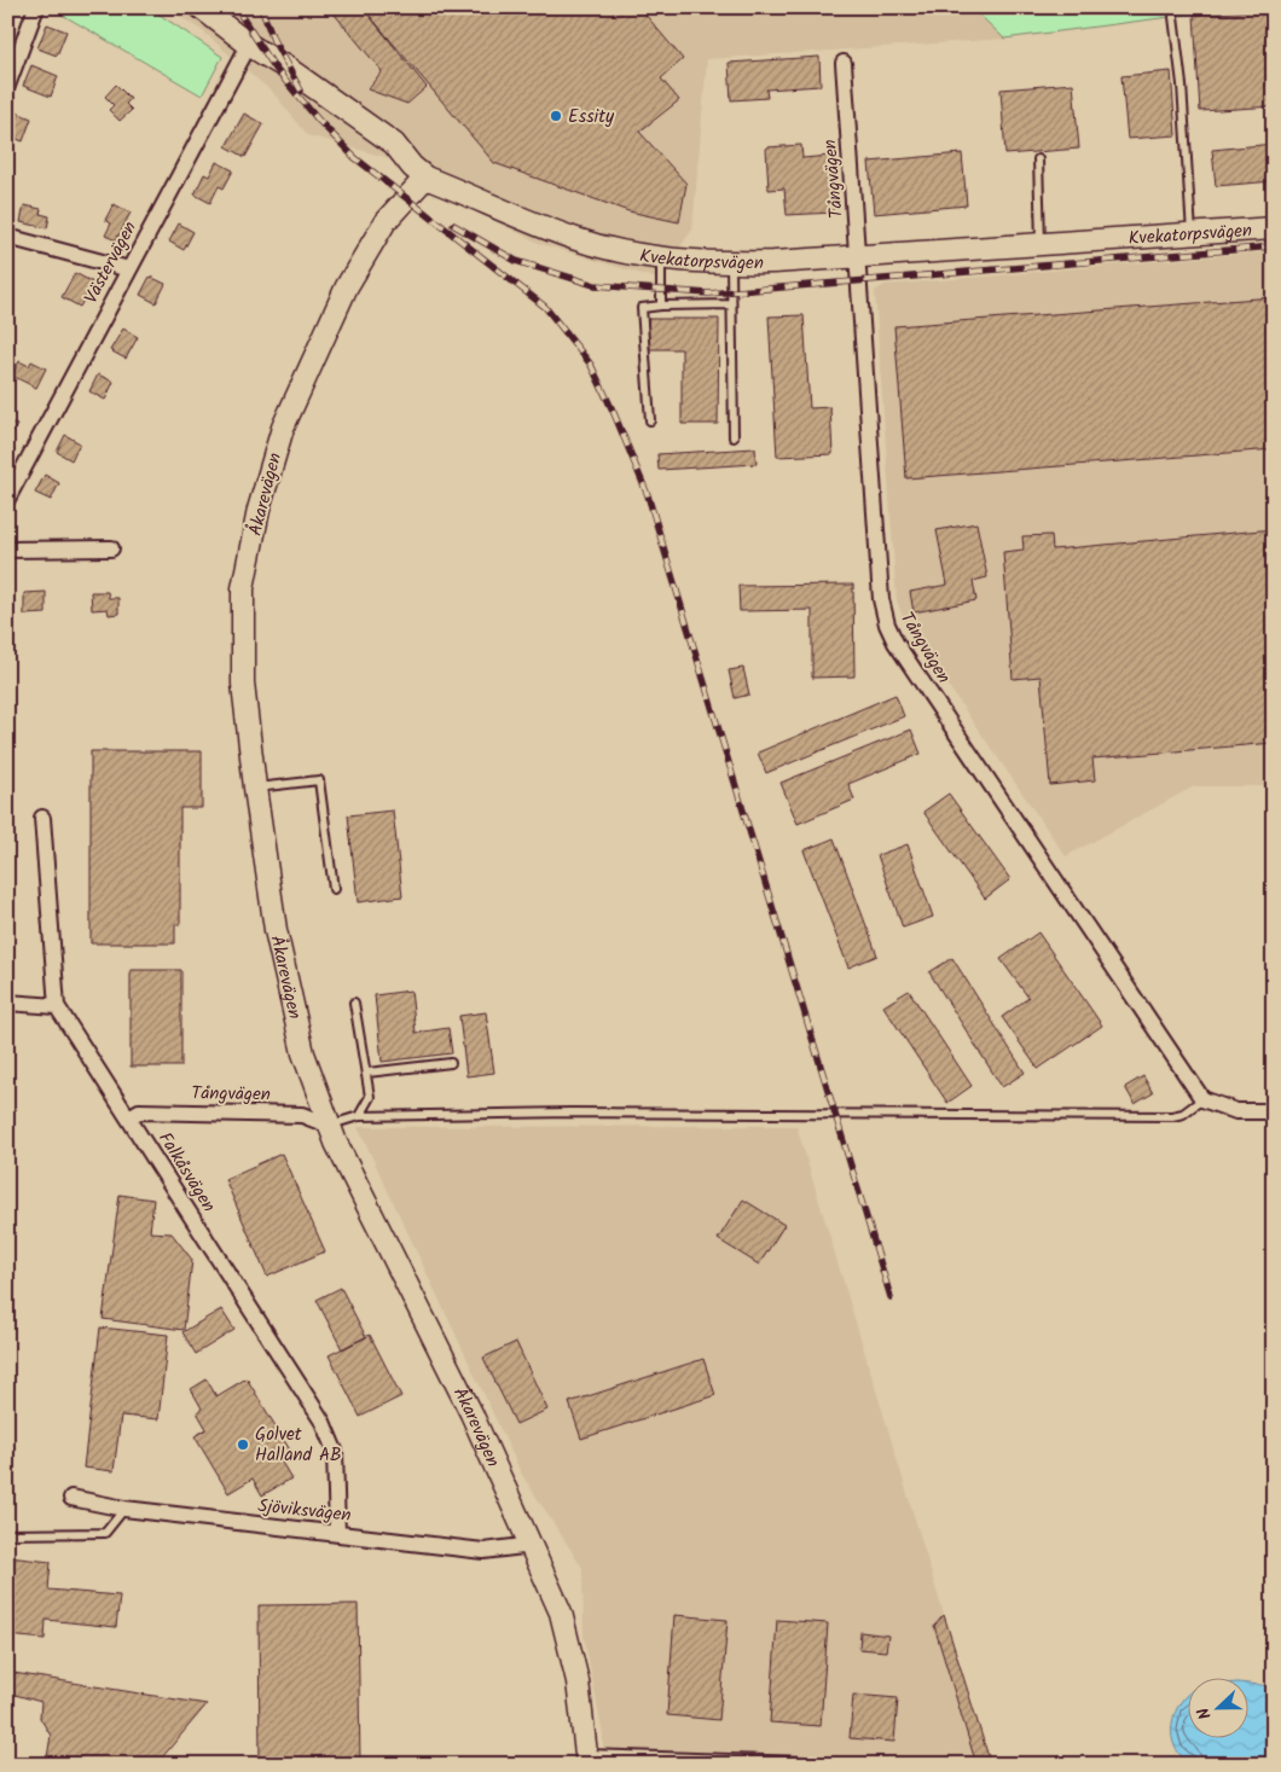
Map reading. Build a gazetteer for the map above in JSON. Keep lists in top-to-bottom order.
{
  "streets": {
    "street": [
      "Tångvägen",
      "Kvekatorpsvägen",
      "Västervägen",
      "Åkarevägen",
      "Falkåsvägen",
      "Sjöviksvägen"
    ]
  },
  "crossings": [
    ["Tångvägen", "Kvekatorpsvägen"],
    ["Tångvägen", "Åkarevägen"],
    ["Tångvägen", "Falkåsvägen"],
    ["Kvekatorpsvägen", "Västervägen"],
    ["Kvekatorpsvägen", "Åkarevägen"],
    ["Åkarevägen", "Sjöviksvägen"],
    ["Falkåsvägen", "Sjöviksvägen"]
  ],
  "places": ["Essity", "Golvet Halland AB"],
  "north": "left"
}
